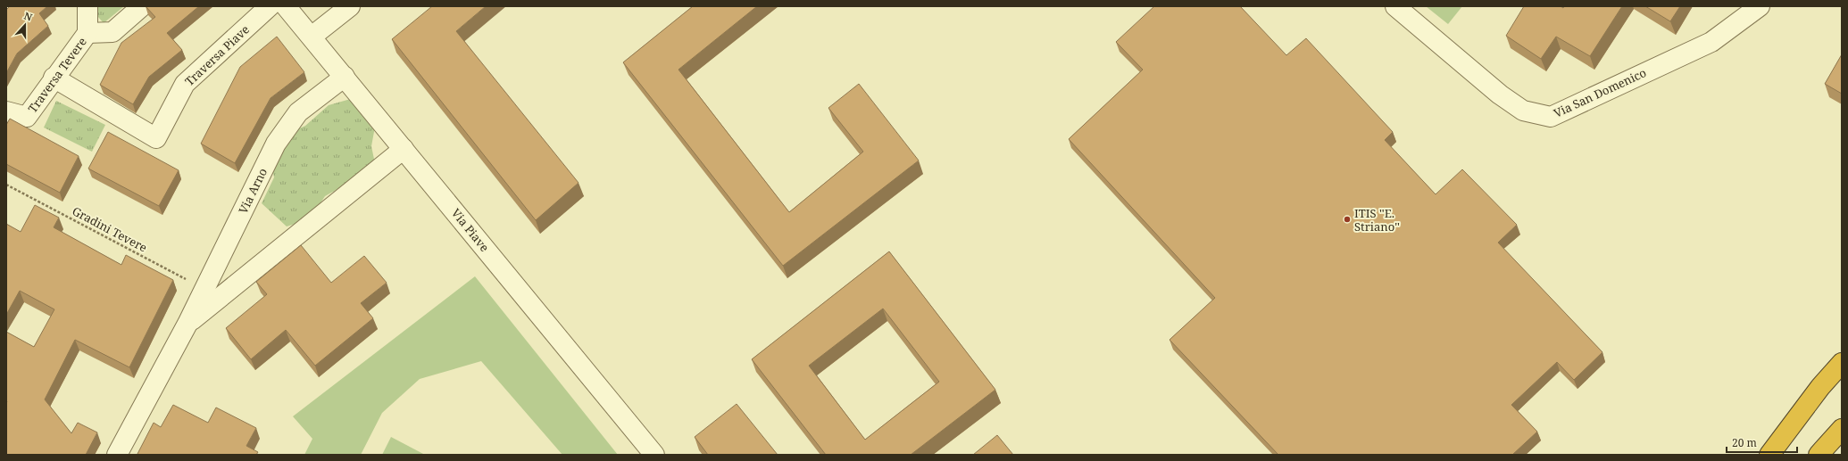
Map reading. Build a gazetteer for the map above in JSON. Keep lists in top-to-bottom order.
{
  "streets": {
    "street": [
      "Traversa Piave",
      "Traversa Tevere",
      "Via San Domenico",
      "Via Arno",
      "Via Piave"
    ],
    "path": ["Gradini Tevere"]
  },
  "crossings": [
    ["Traversa Piave", "Traversa Tevere"],
    ["Via Arno", "Gradini Tevere"],
    ["Via Arno", "Via Piave"]
  ],
  "places": ["ITIS ''E. Striano''"],
  "scale_bar": "20 m",
  "north": "top"
}
